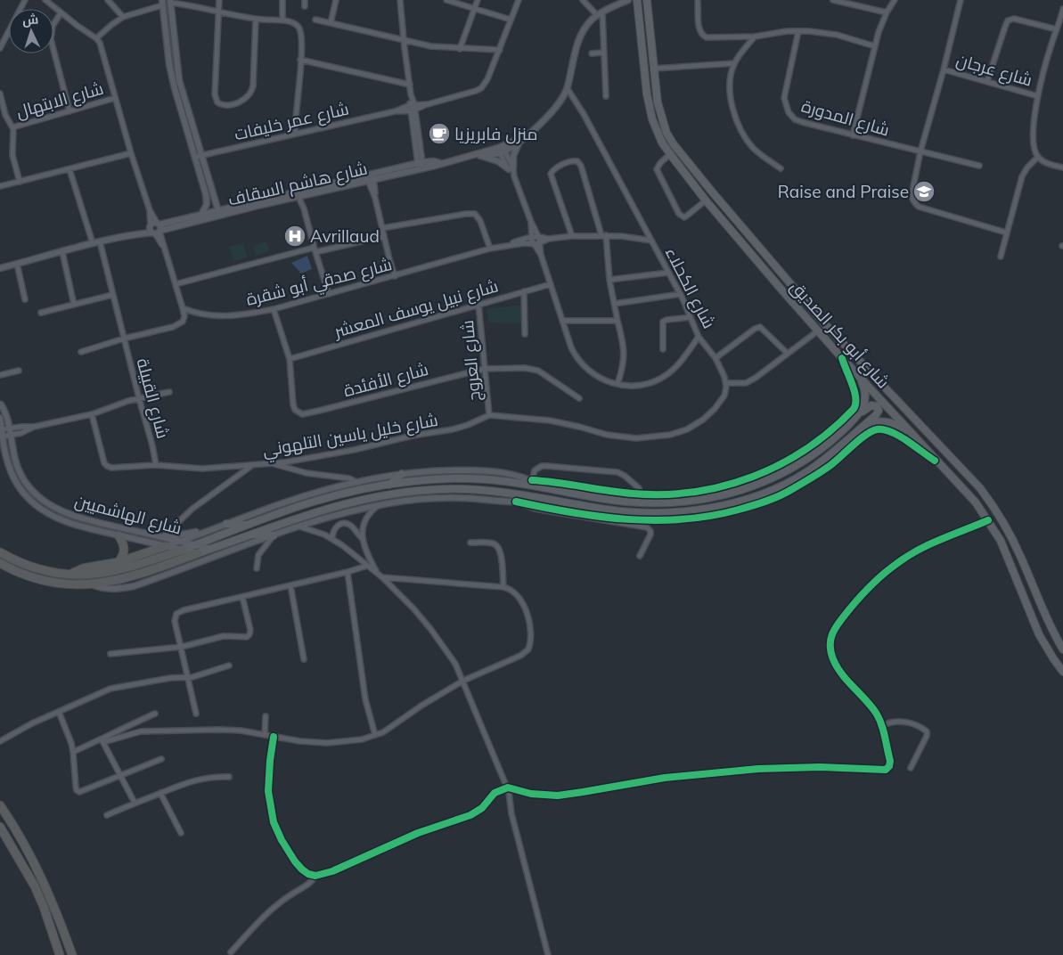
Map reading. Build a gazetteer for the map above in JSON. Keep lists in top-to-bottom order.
{
  "streets": {
    "main road": ["شارع أبو بكر الصديق"],
    "street": [
      "شارع عرجان",
      "شارع الابتهال",
      "شارع المدورة",
      "شارع عمر خليفات",
      "شارع هاشم السقاف",
      "شارع صدقي أبو شقرة",
      "شارع الكحلاء",
      "شارع نبيل يوسف المعشر",
      "شارع العروج",
      "شارع الأفئدة",
      "شارع القبيلة",
      "شارع خليل ياسين التلهوني",
      "شارع الهاشميين"
    ]
  },
  "crossings": [
    ["شارع هاشم السقاف", "شارع الكحلاء"],
    ["شارع هاشم السقاف", "شارع القبيلة"],
    ["شارع صدقي أبو شقرة", "شارع الأفئدة"],
    ["شارع صدقي أبو شقرة", "شارع القبيلة"],
    ["شارع نبيل يوسف المعشر", "شارع العروج"],
    ["شارع نبيل يوسف المعشر", "شارع الأفئدة"],
    ["شارع العروج", "شارع الأفئدة"],
    ["شارع العروج", "شارع خليل ياسين التلهوني"],
    ["شارع القبيلة", "شارع خليل ياسين التلهوني"]
  ],
  "places": {
    "cafe": ["منزل فابريزيا"],
    "school or university": ["Raise and Praise"],
    "hospital": ["Avrillaud"]
  },
  "north": "top"
}
